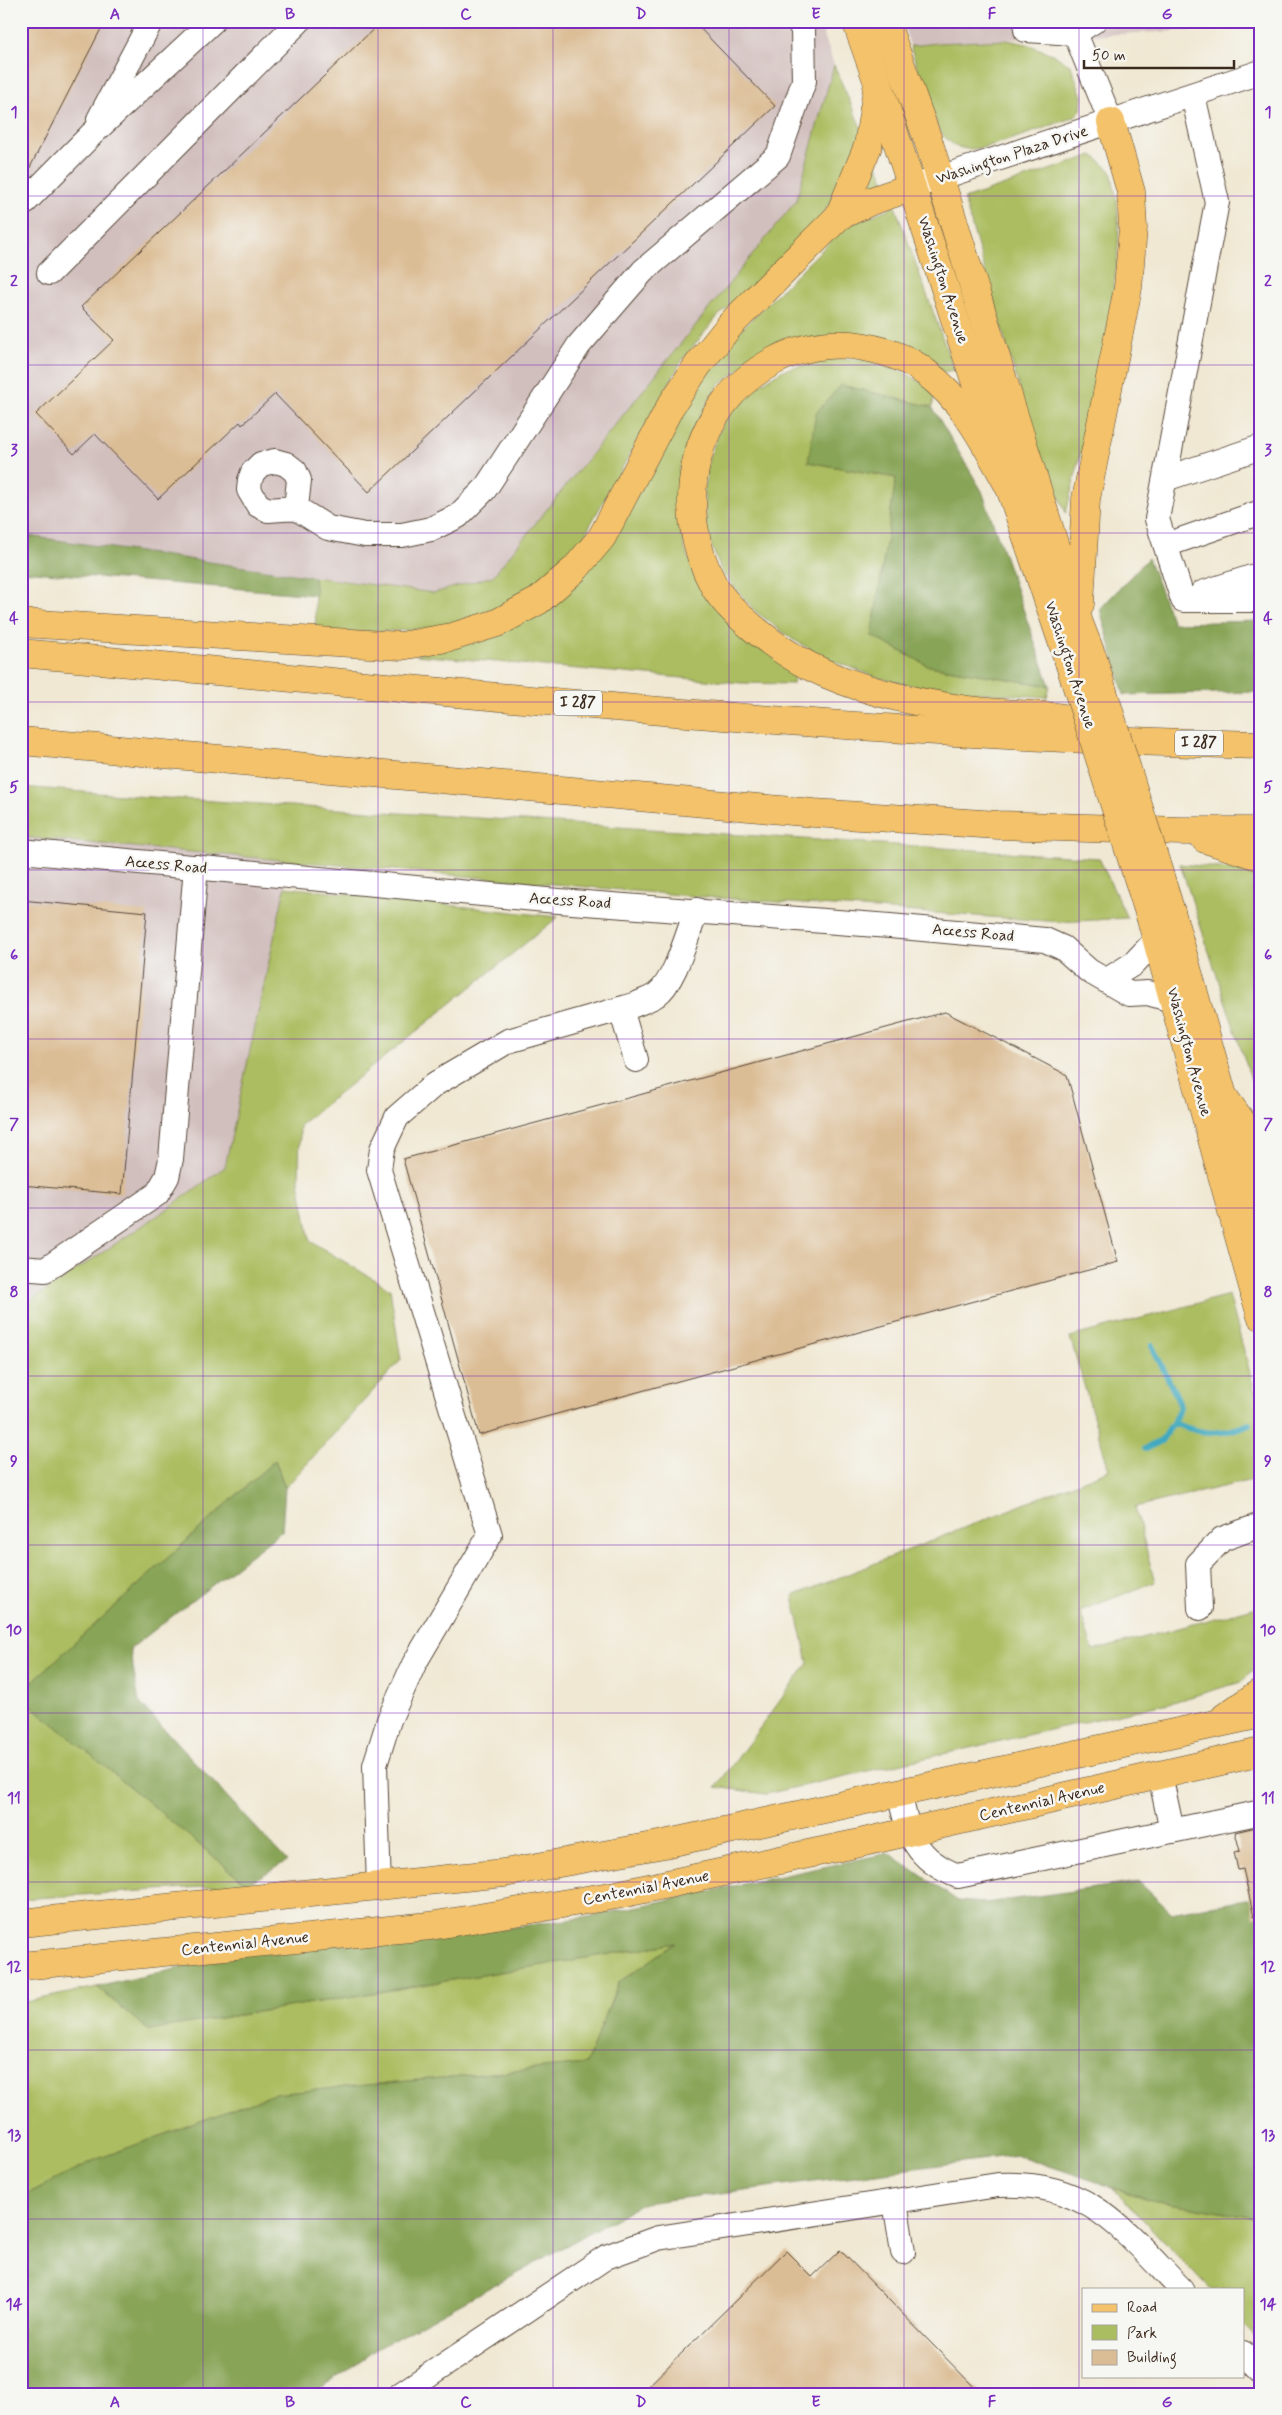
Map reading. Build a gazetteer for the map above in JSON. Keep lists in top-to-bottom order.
{
  "streets": {
    "main road": ["Washington Avenue", "I 287", "Centennial Avenue"],
    "lane": ["Washington Plaza Drive", "Access Road"]
  },
  "crossings": [
    ["Washington Plaza Drive", "Washington Avenue"],
    ["Washington Avenue", "Access Road"]
  ],
  "legend": ["Road", "Park", "Building"],
  "scale_bar": "50 m",
  "grid": {
    "columns": [
      "A",
      "B",
      "C",
      "D",
      "E",
      "F",
      "G"
    ],
    "rows": [
      "1",
      "2",
      "3",
      "4",
      "5",
      "6",
      "7",
      "8",
      "9",
      "10",
      "11",
      "12",
      "13",
      "14"
    ]
  }
}
